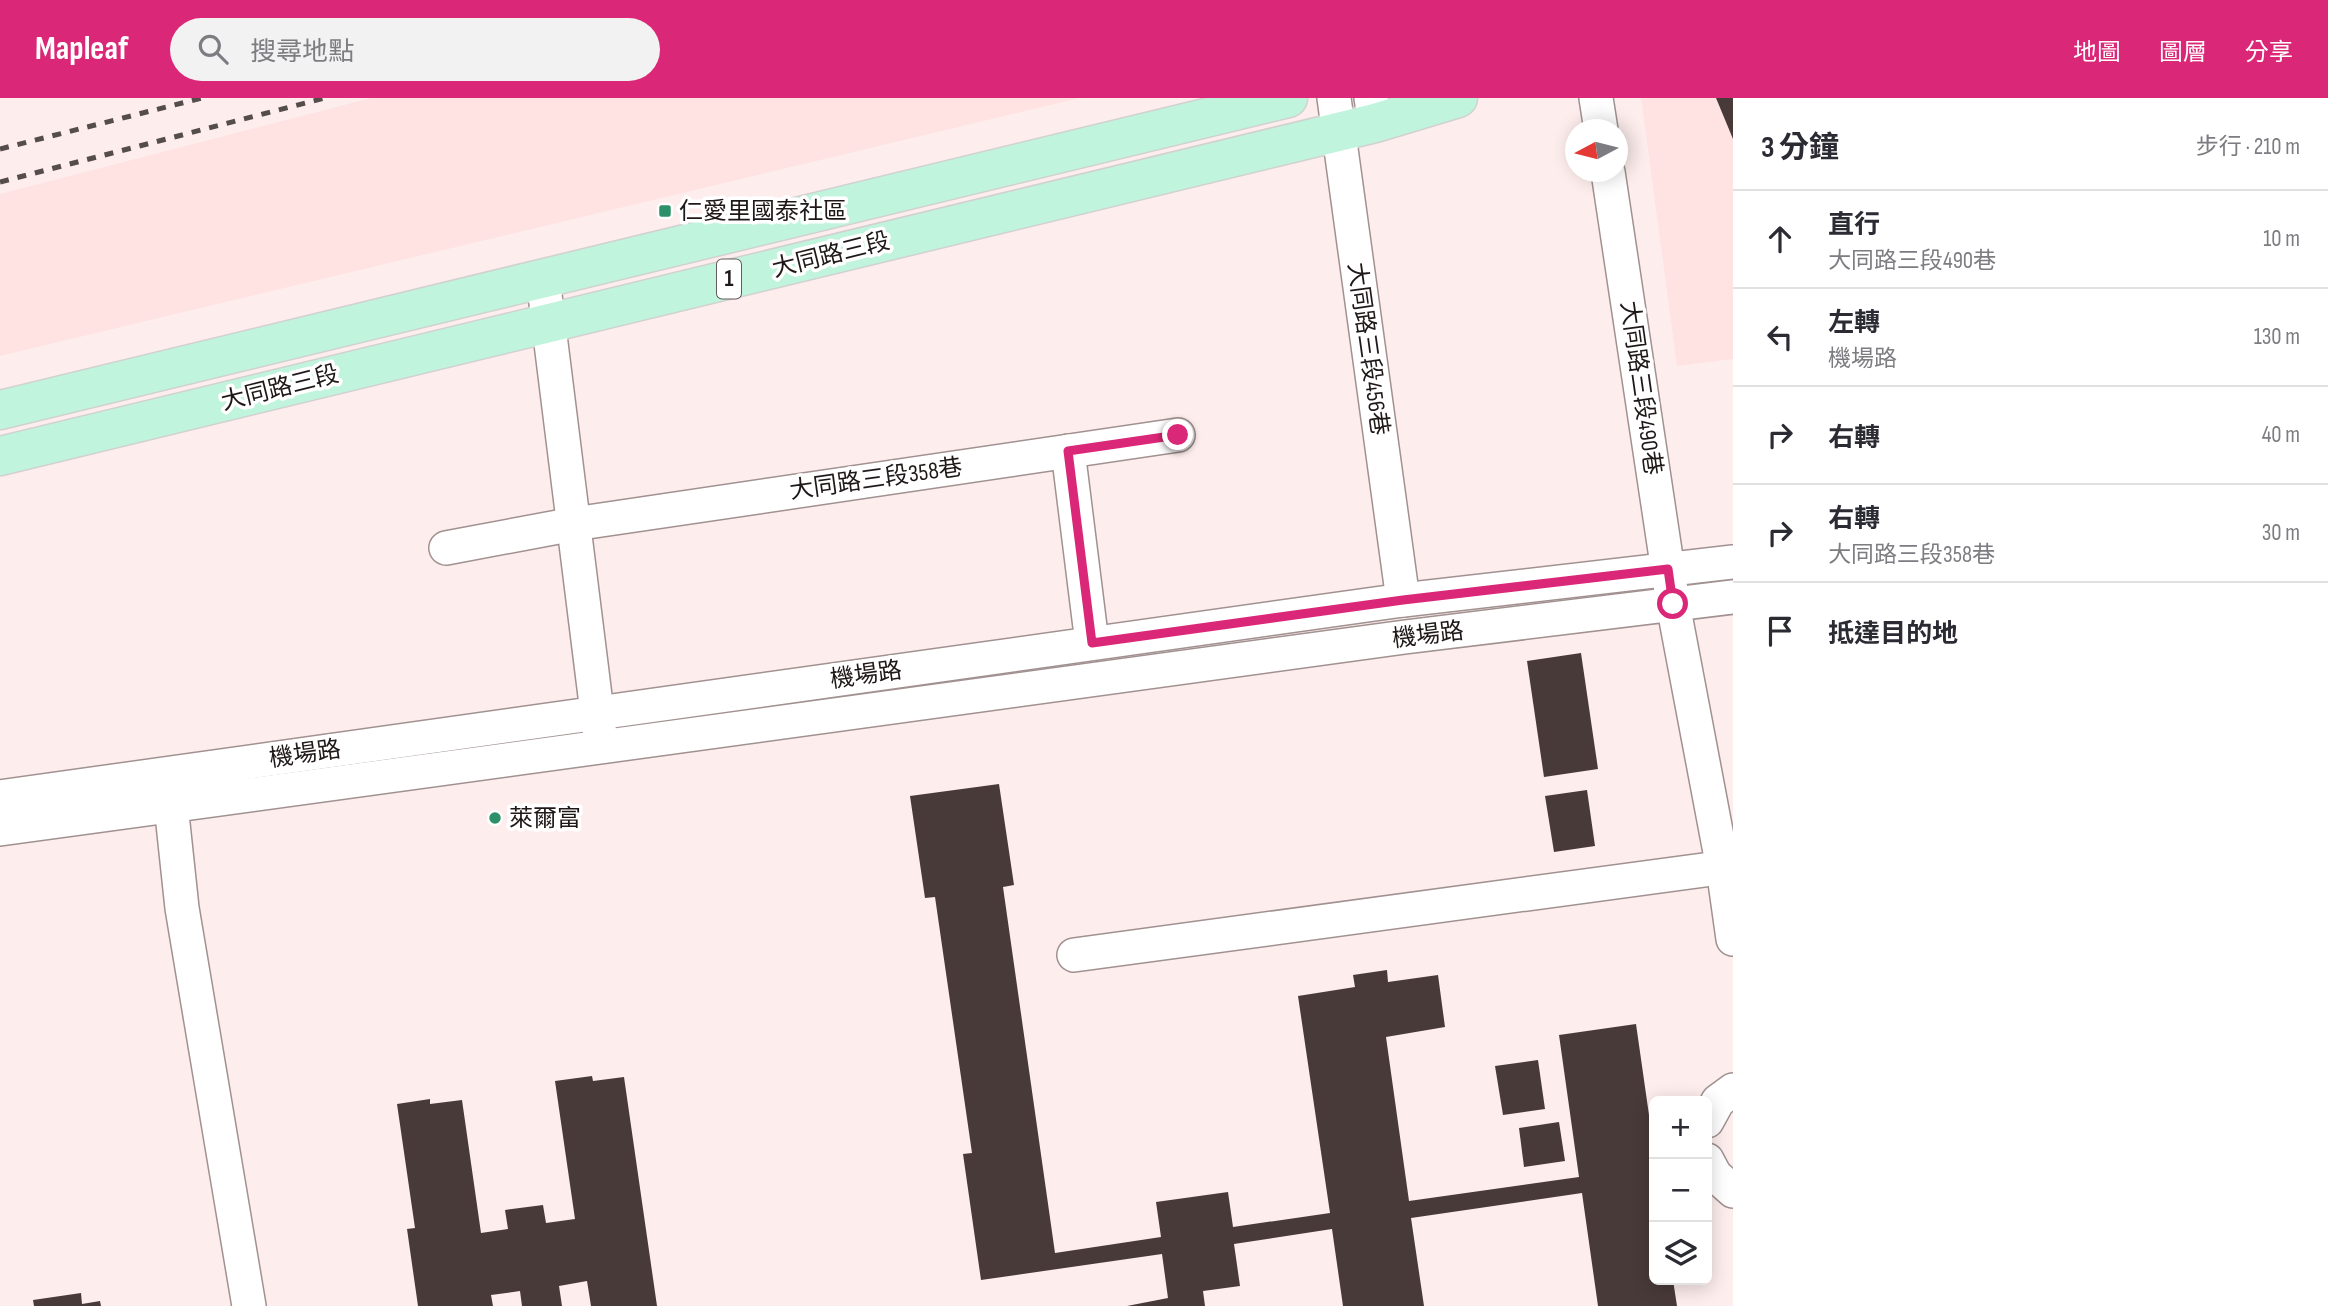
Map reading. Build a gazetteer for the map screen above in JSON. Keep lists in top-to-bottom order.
{
  "streets": {
    "main road": ["大同路三段", "1"],
    "street": [
      "大同路三段456巷",
      "大同路三段490巷",
      "大同路三段358巷",
      "機場路"
    ]
  },
  "crossings": [
    ["大同路三段", "大同路三段456巷"],
    ["大同路三段456巷", "機場路"],
    ["大同路三段490巷", "機場路"]
  ],
  "places": {
    "transit": ["仁愛里國泰社區"],
    "other": ["萊爾富"]
  },
  "north": "left",
  "page": {
    "header": "Mapleaf",
    "search": "搜尋地點",
    "nav": ["地圖", "圖層", "分享"],
    "heading": ["3 分鐘", "步行 · 210 m"],
    "list": [
      ["直行", "大同路三段490巷", "10 m"],
      ["左轉", "機場路", "130 m"],
      ["右轉", "40 m"],
      ["右轉", "大同路三段358巷", "30 m"],
      "抵達目的地"
    ],
    "map_buttons": ["+", "−"]
  }
}
